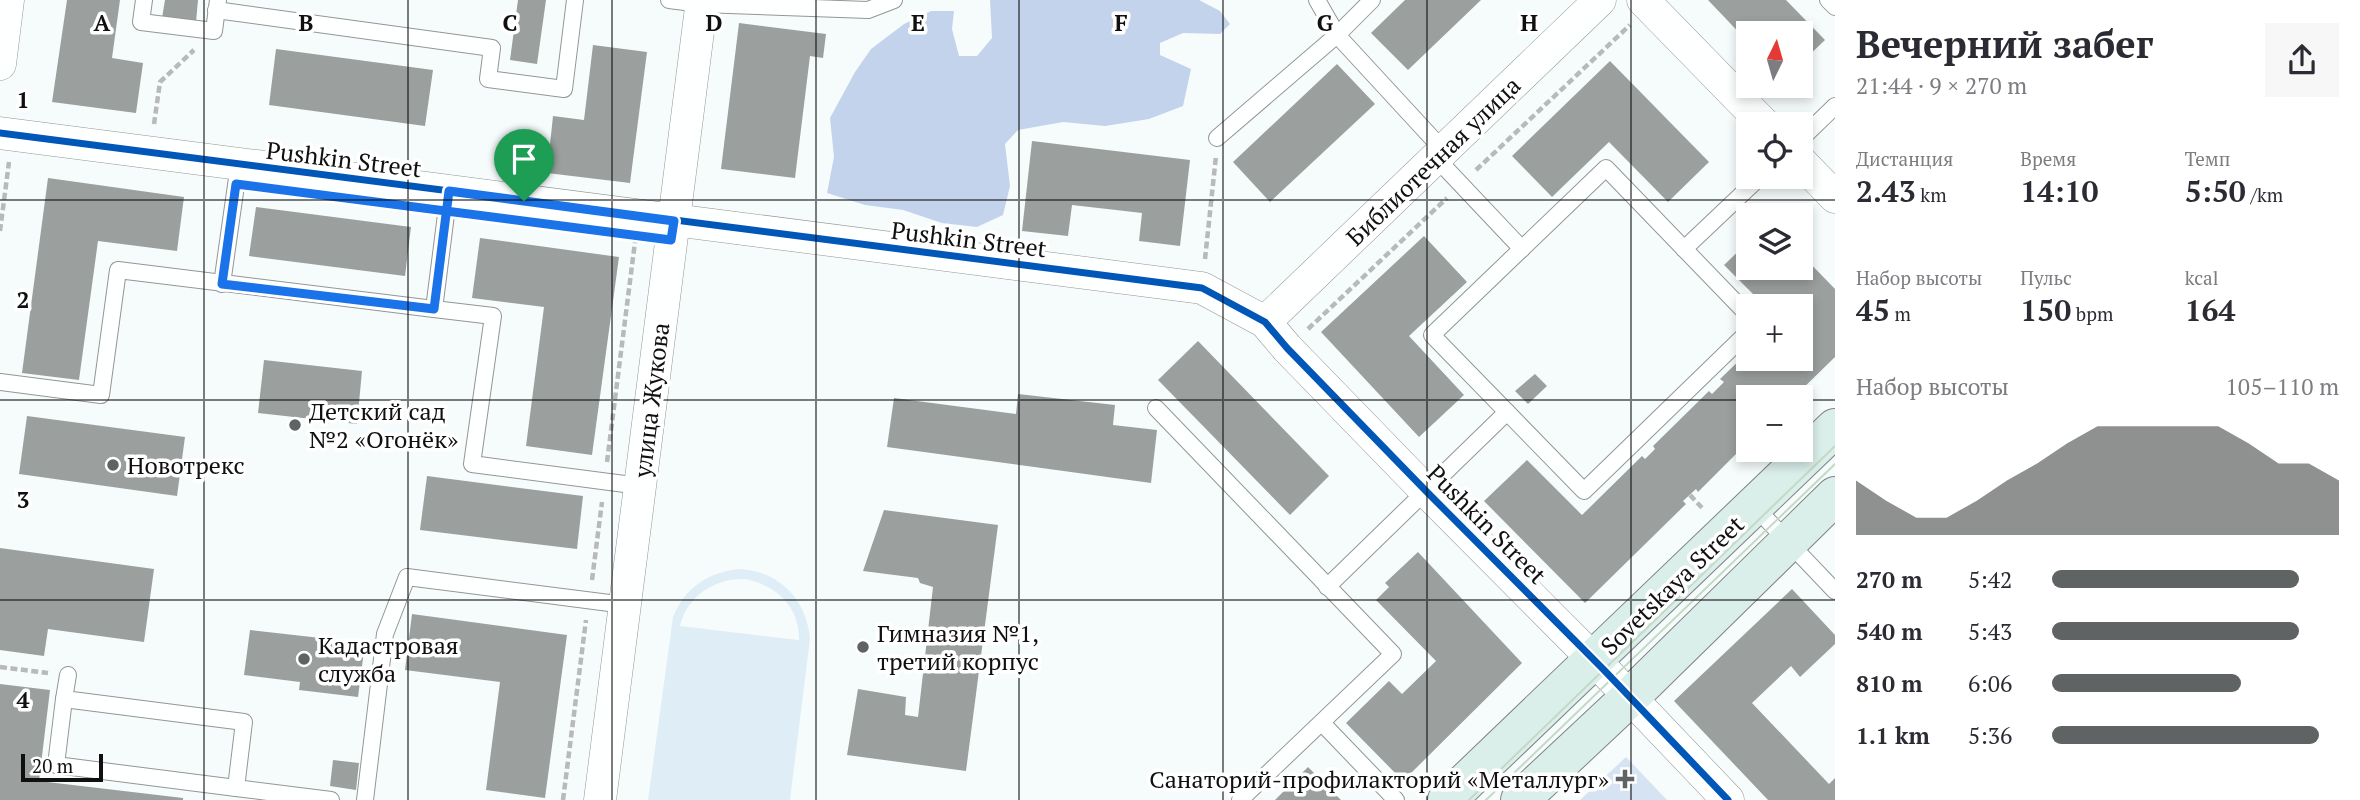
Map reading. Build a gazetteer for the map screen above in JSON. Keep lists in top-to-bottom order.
{
  "streets": {
    "main road": ["Sovetskaya Street"],
    "street": ["Pushkin Street", "Библиотечная улица", "улица Жукова"]
  },
  "crossings": [
    ["Pushkin Street", "Библиотечная улица"],
    ["Pushkin Street", "улица Жукова"],
    ["Pushkin Street", "Sovetskaya Street"]
  ],
  "places": {
    "other": [
      "Детский сад №2 «Огонёк»",
      "Новотрекс",
      "Гимназия №1, третий корпус",
      "Кадастровая служба"
    ],
    "health": ["Санаторий-профилакторий «Металлург»"]
  },
  "scale_bar": "20 m",
  "north": "top",
  "page": {
    "heading": ["Вечерний забег", "21:44 · 9 × 270 m"],
    "map_buttons": ["+", "−"],
    "stats": [
      ["Дистанция", "2.43 km"],
      ["Время", "14:10"],
      ["Темп", "5:50 /km"],
      ["Набор высоты", "45 m"],
      ["Пульс", "150 bpm"],
      ["kcal", "164"]
    ],
    "chart": ["Набор высоты", "105–110 m"],
    "list": [
      {
        "name": "270 m",
        "note": "5:42"
      },
      {
        "name": "540 m",
        "note": "5:43"
      },
      {
        "name": "810 m",
        "note": "6:06"
      },
      {
        "name": "1.1 km",
        "note": "5:36"
      }
    ],
    "scale": "20 m"
  },
  "grid": {
    "columns": [
      "A",
      "B",
      "C",
      "D",
      "E",
      "F",
      "G",
      "H"
    ],
    "rows": [
      "1",
      "2",
      "3",
      "4"
    ]
  }
}
